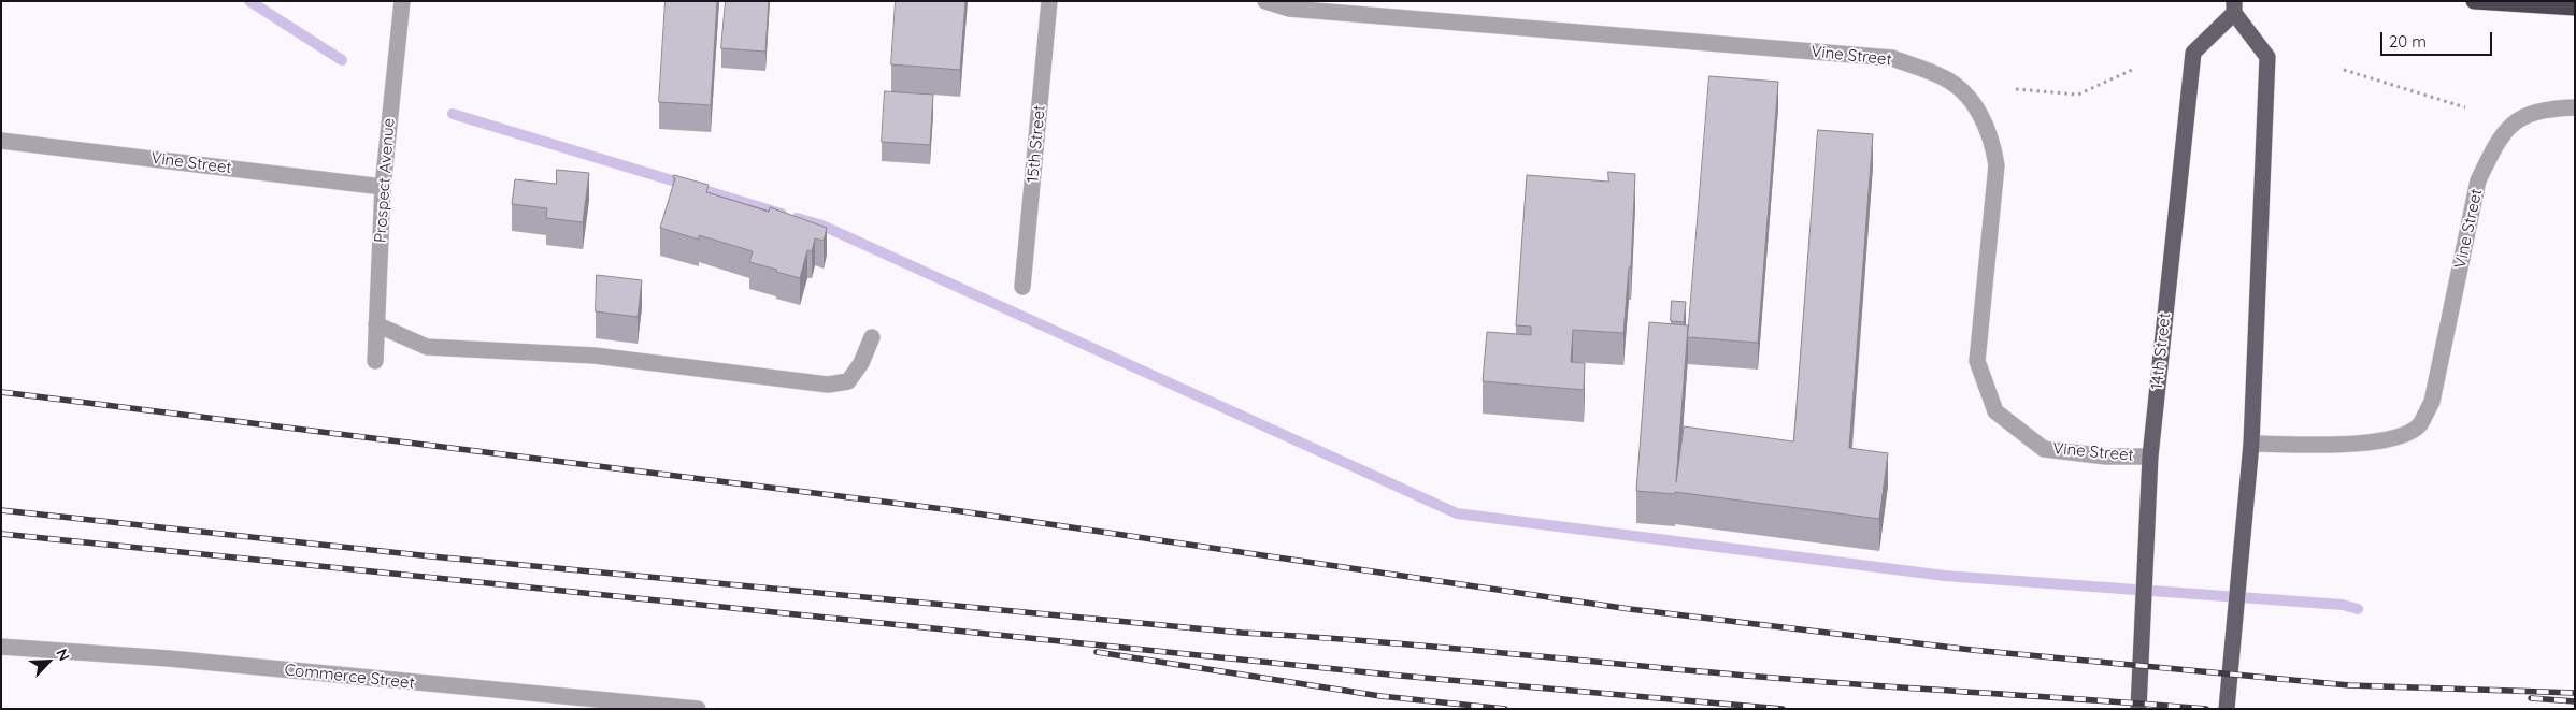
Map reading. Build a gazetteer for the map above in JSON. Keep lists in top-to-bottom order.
{
  "streets": {
    "main road": ["14th Street"],
    "street": [
      "Vine Street",
      "15th Street",
      "Prospect Avenue",
      "Commerce Street"
    ]
  },
  "crossings": [
    ["Vine Street", "Prospect Avenue"],
    ["Vine Street", "14th Street"]
  ],
  "scale_bar": "20 m",
  "north": "top right"
}
